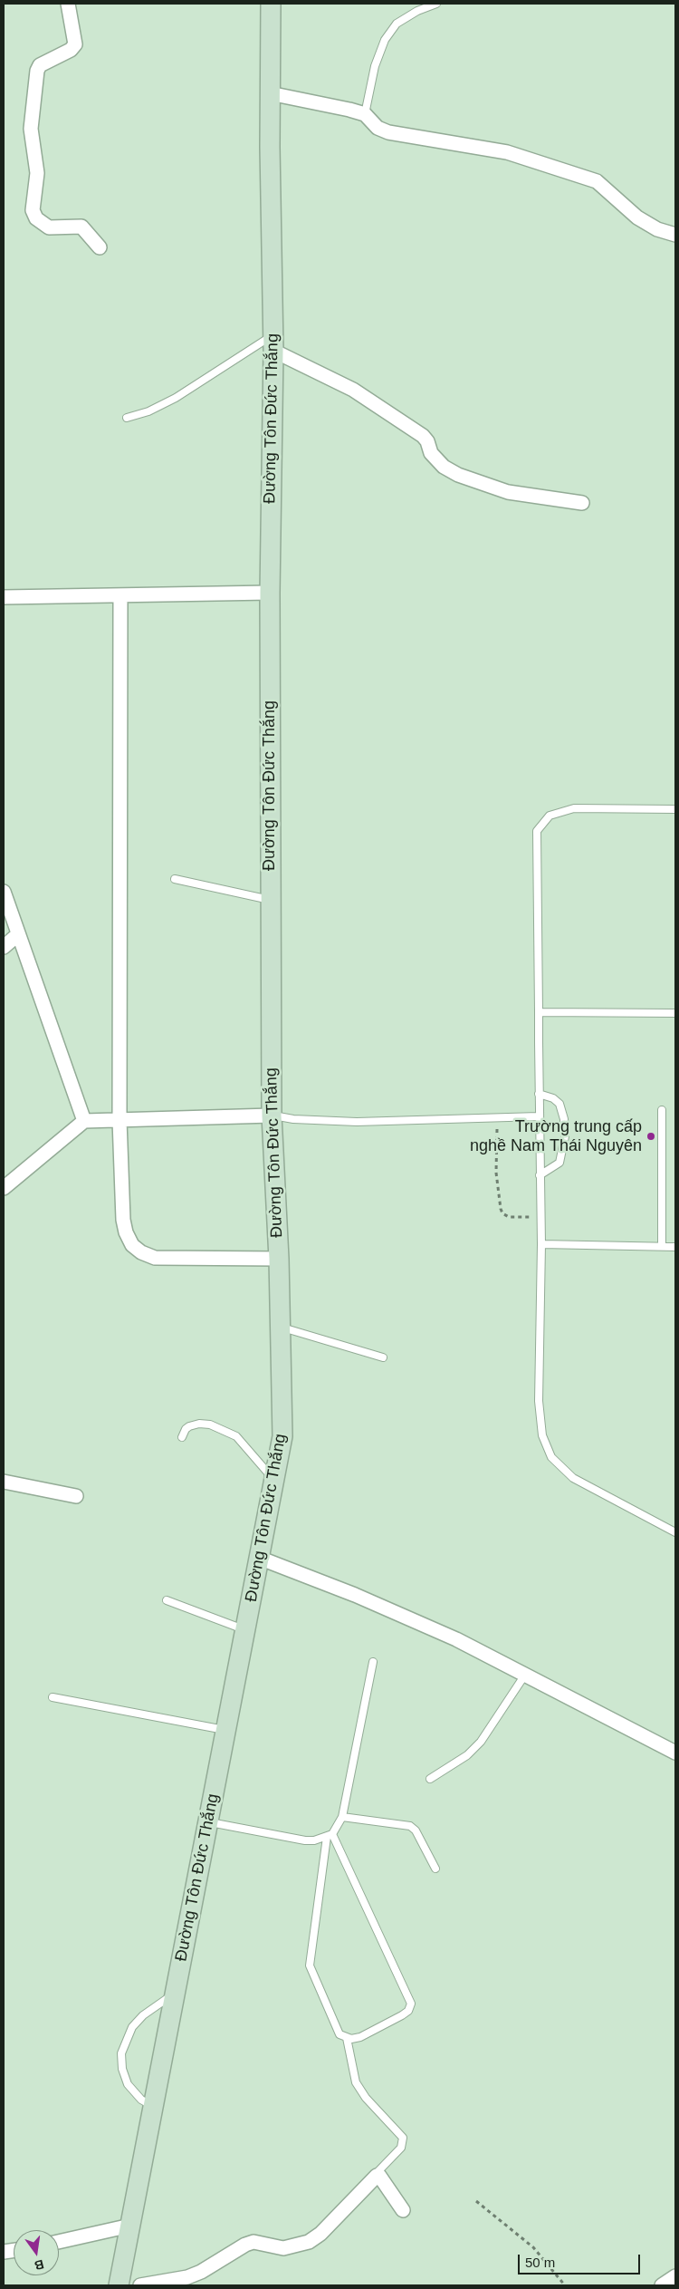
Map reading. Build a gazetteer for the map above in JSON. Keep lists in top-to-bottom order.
{
  "streets": {
    "main road": ["Đường Tôn Đức Thắng"]
  },
  "places": ["Trường trung cấp nghề Nam Thái Nguyên"],
  "scale_bar": "50 m",
  "north": "bottom"
}
